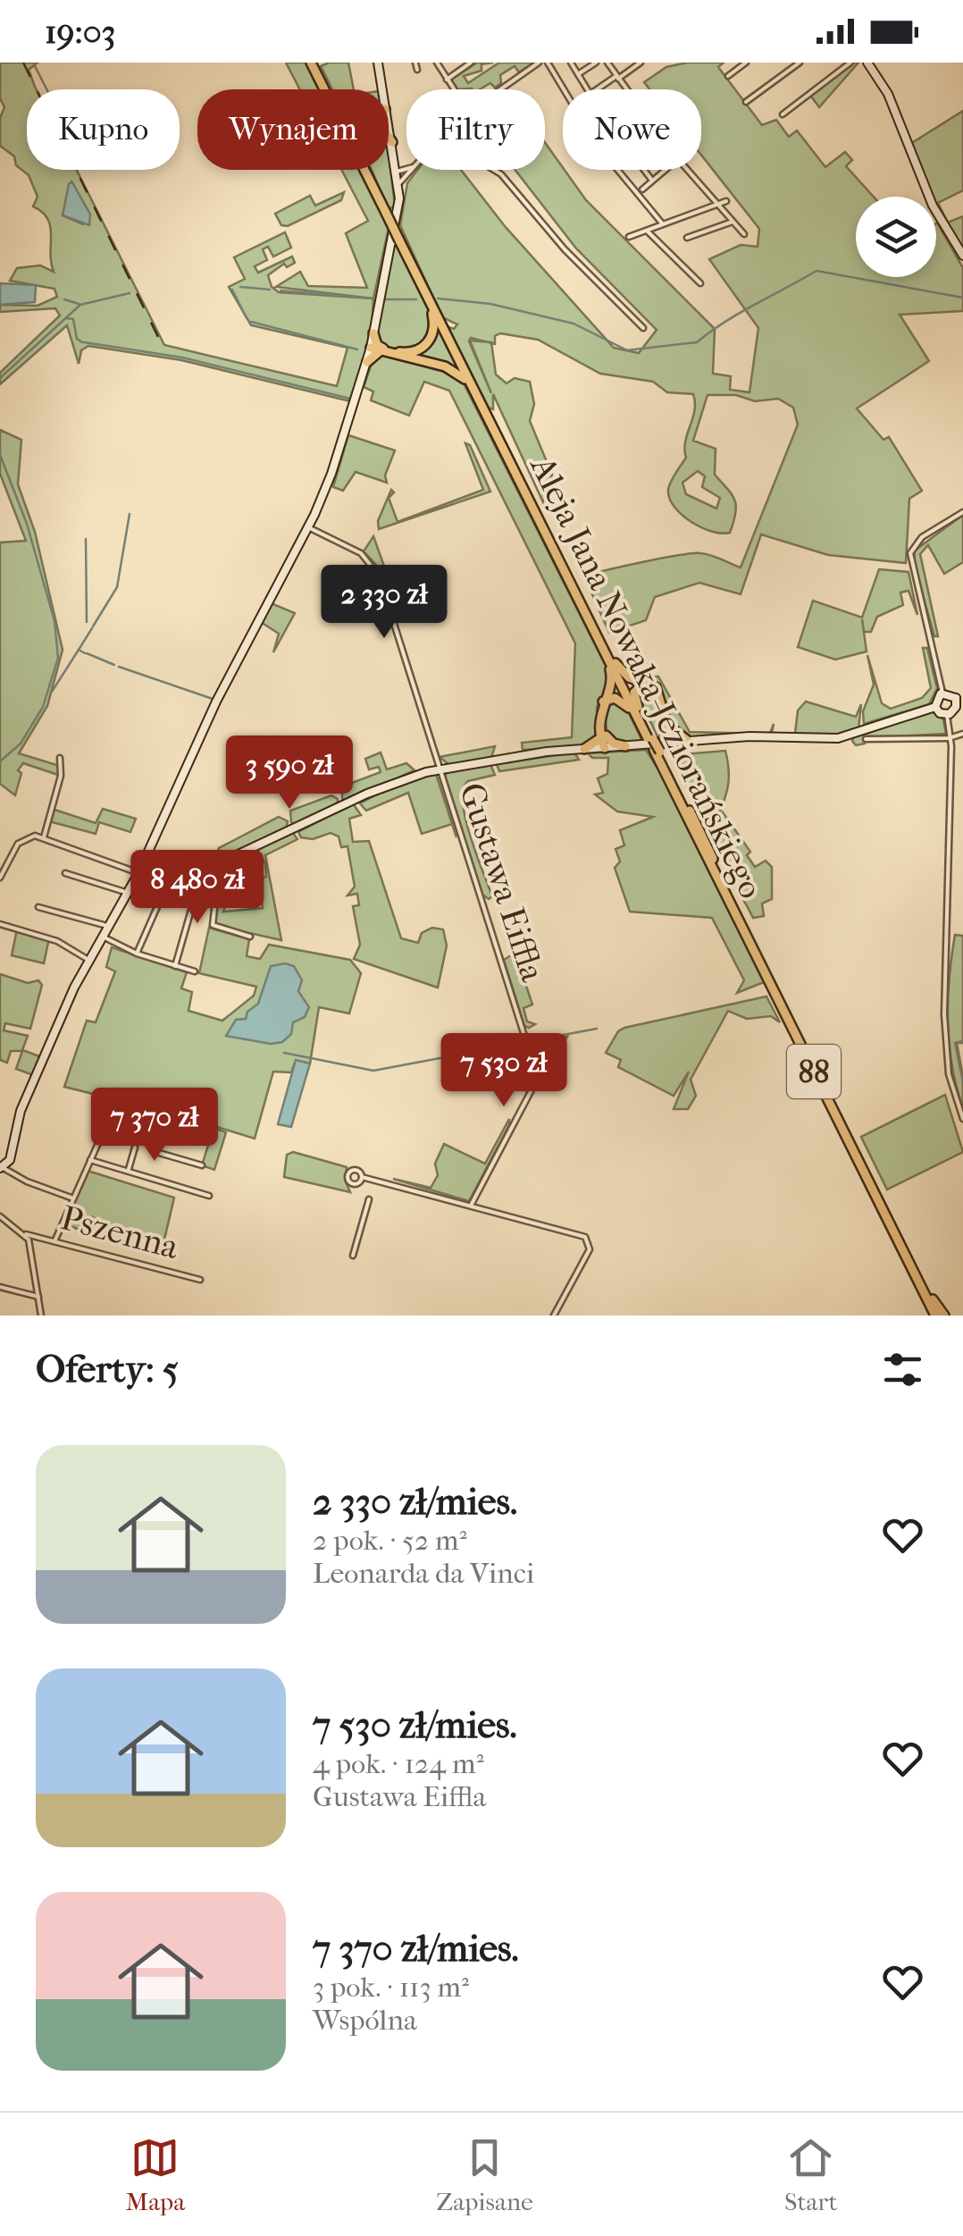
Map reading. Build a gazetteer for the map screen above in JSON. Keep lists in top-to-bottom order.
{
  "streets": {
    "main road": ["Aleja Jana Nowaka-Jeziorańskiego", "88"],
    "street": ["Gustawa Eiffla", "Pszenna"]
  },
  "page": {
    "status": "19:03",
    "chip": [
      "Kupno",
      "Wynajem",
      "Filtry",
      "Nowe"
    ],
    "price": [
      "2 330 zł",
      "3 590 zł",
      "8 480 zł",
      "7 530 zł",
      "7 370 zł"
    ],
    "heading": "Oferty: 5",
    "list": [
      {
        "name": "2 330 zł/mies.",
        "note": "2 pok. · 52 m² · Leonarda da Vinci"
      },
      {
        "name": "7 530 zł/mies.",
        "note": "4 pok. · 124 m² · Gustawa Eiffla"
      },
      {
        "name": "7 370 zł/mies.",
        "note": "3 pok. · 113 m² · Wspólna"
      }
    ],
    "tabs": ["Mapa", "Zapisane", "Start"]
  }
}
